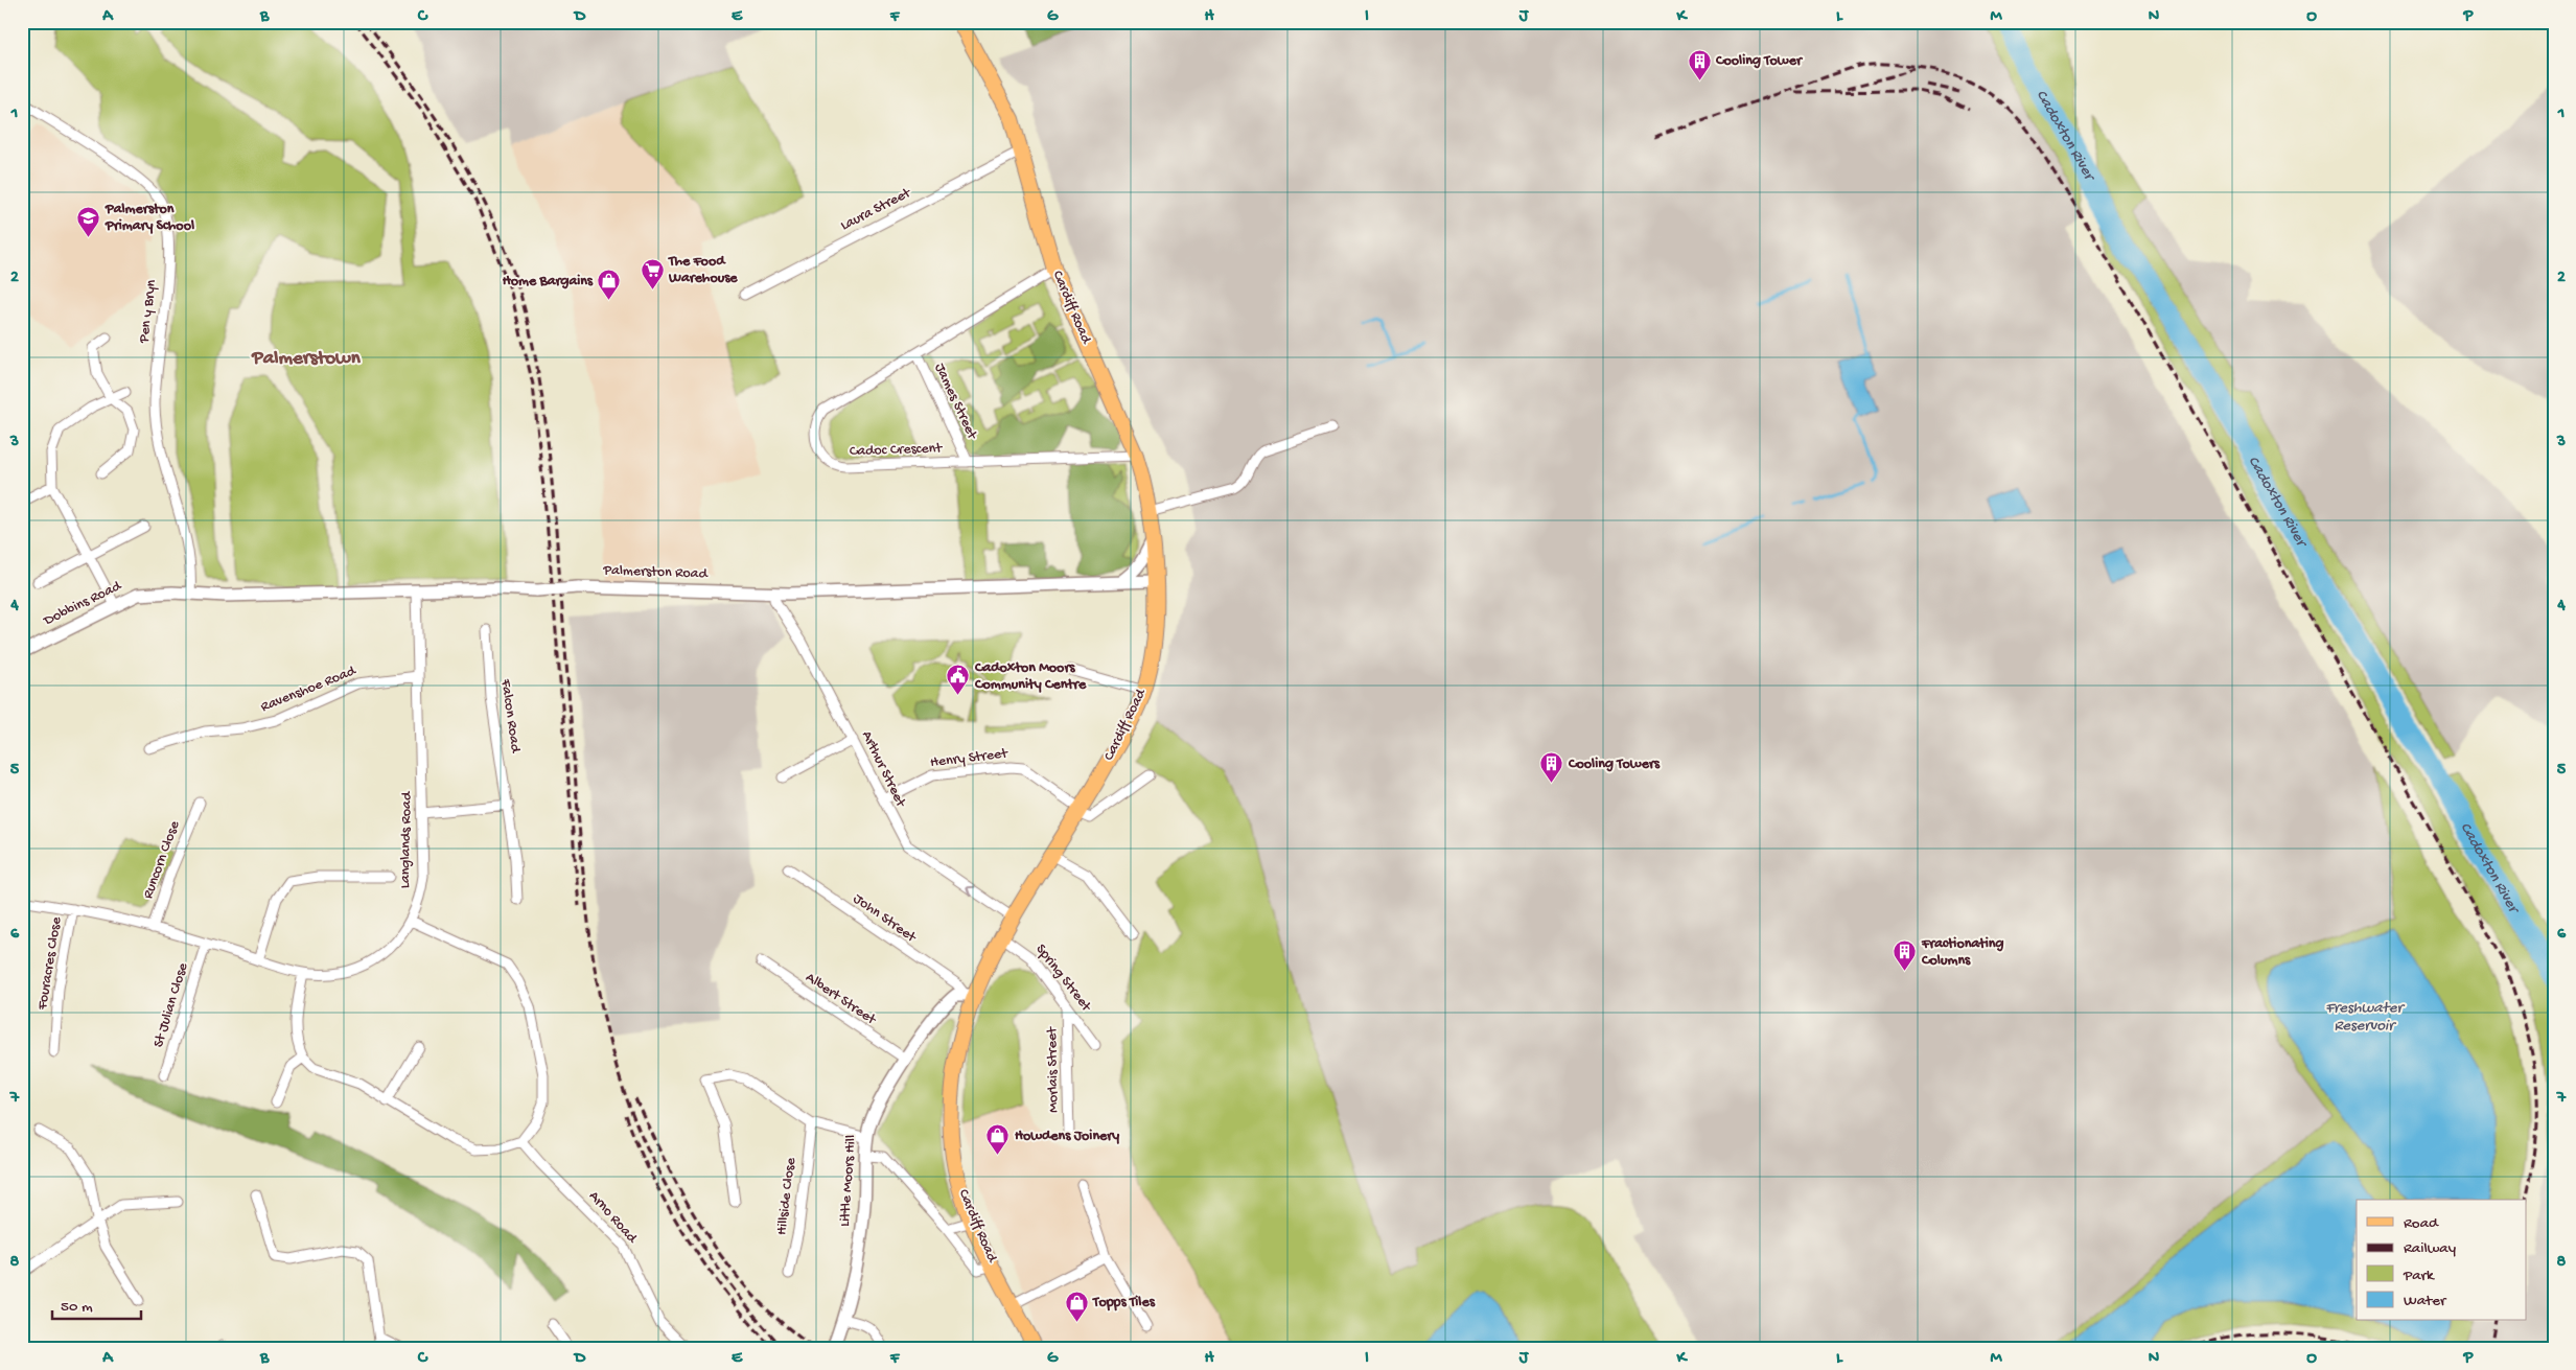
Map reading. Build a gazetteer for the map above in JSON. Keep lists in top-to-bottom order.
{
  "streets": {
    "main road": ["Cardiff Road"],
    "street": [
      "Laura Street",
      "Pen y Bryn",
      "James Street",
      "Cadoc Crescent",
      "Palmerston Road",
      "Dobbins Road",
      "Ravenshoe Road",
      "Falcon Road",
      "Henry Street",
      "Arthur Street",
      "Langlands Road",
      "Runcorn Close",
      "John Street",
      "Fouracres Close",
      "Spring Street",
      "Albert Street",
      "St Julian Close",
      "Morlais Street",
      "Little Moors Hill",
      "Hillside Close",
      "Arno Road"
    ]
  },
  "crossings": [
    ["Laura Street", "Cardiff Road"],
    ["Cardiff Road", "Cadoc Crescent"],
    ["Cardiff Road", "Palmerston Road"],
    ["Cardiff Road", "Henry Street"],
    ["Cardiff Road", "Arthur Street"],
    ["Cardiff Road", "John Street"],
    ["Cardiff Road", "Spring Street"],
    ["Cardiff Road", "Little Moors Hill"],
    ["Pen y Bryn", "Palmerston Road"],
    ["Pen y Bryn", "Dobbins Road"],
    ["James Street", "Cadoc Crescent"],
    ["Palmerston Road", "Dobbins Road"],
    ["Palmerston Road", "Arthur Street"],
    ["Palmerston Road", "Langlands Road"],
    ["Ravenshoe Road", "Langlands Road"],
    ["Henry Street", "Arthur Street"],
    ["Langlands Road", "Runcorn Close"],
    ["Langlands Road", "Fouracres Close"],
    ["Langlands Road", "St Julian Close"],
    ["John Street", "Little Moors Hill"],
    ["Spring Street", "Morlais Street"],
    ["Albert Street", "Little Moors Hill"]
  ],
  "one_way": ["Arthur Street"],
  "districts": ["Palmerstown"],
  "water": ["Cadoxton River", "Freshwater Reservoir"],
  "places": {
    "building": ["Cooling Tower", "Cooling Towers", "Fractionating Columns"],
    "school or university": ["Palmerston Primary School"],
    "supermarket": ["The Food Warehouse"],
    "shop": ["Home Bargains", "Howdens Joinery", "Topps Tiles"],
    "public building": ["Cadoxton Moors Community Centre"]
  },
  "legend": [
    "Road",
    "Railway",
    "Park",
    "Water"
  ],
  "scale_bar": "50 m",
  "grid": {
    "columns": [
      "A",
      "B",
      "C",
      "D",
      "E",
      "F",
      "G",
      "H",
      "I",
      "J",
      "K",
      "L",
      "M",
      "N",
      "O",
      "P"
    ],
    "rows": [
      "1",
      "2",
      "3",
      "4",
      "5",
      "6",
      "7",
      "8"
    ]
  }
}
